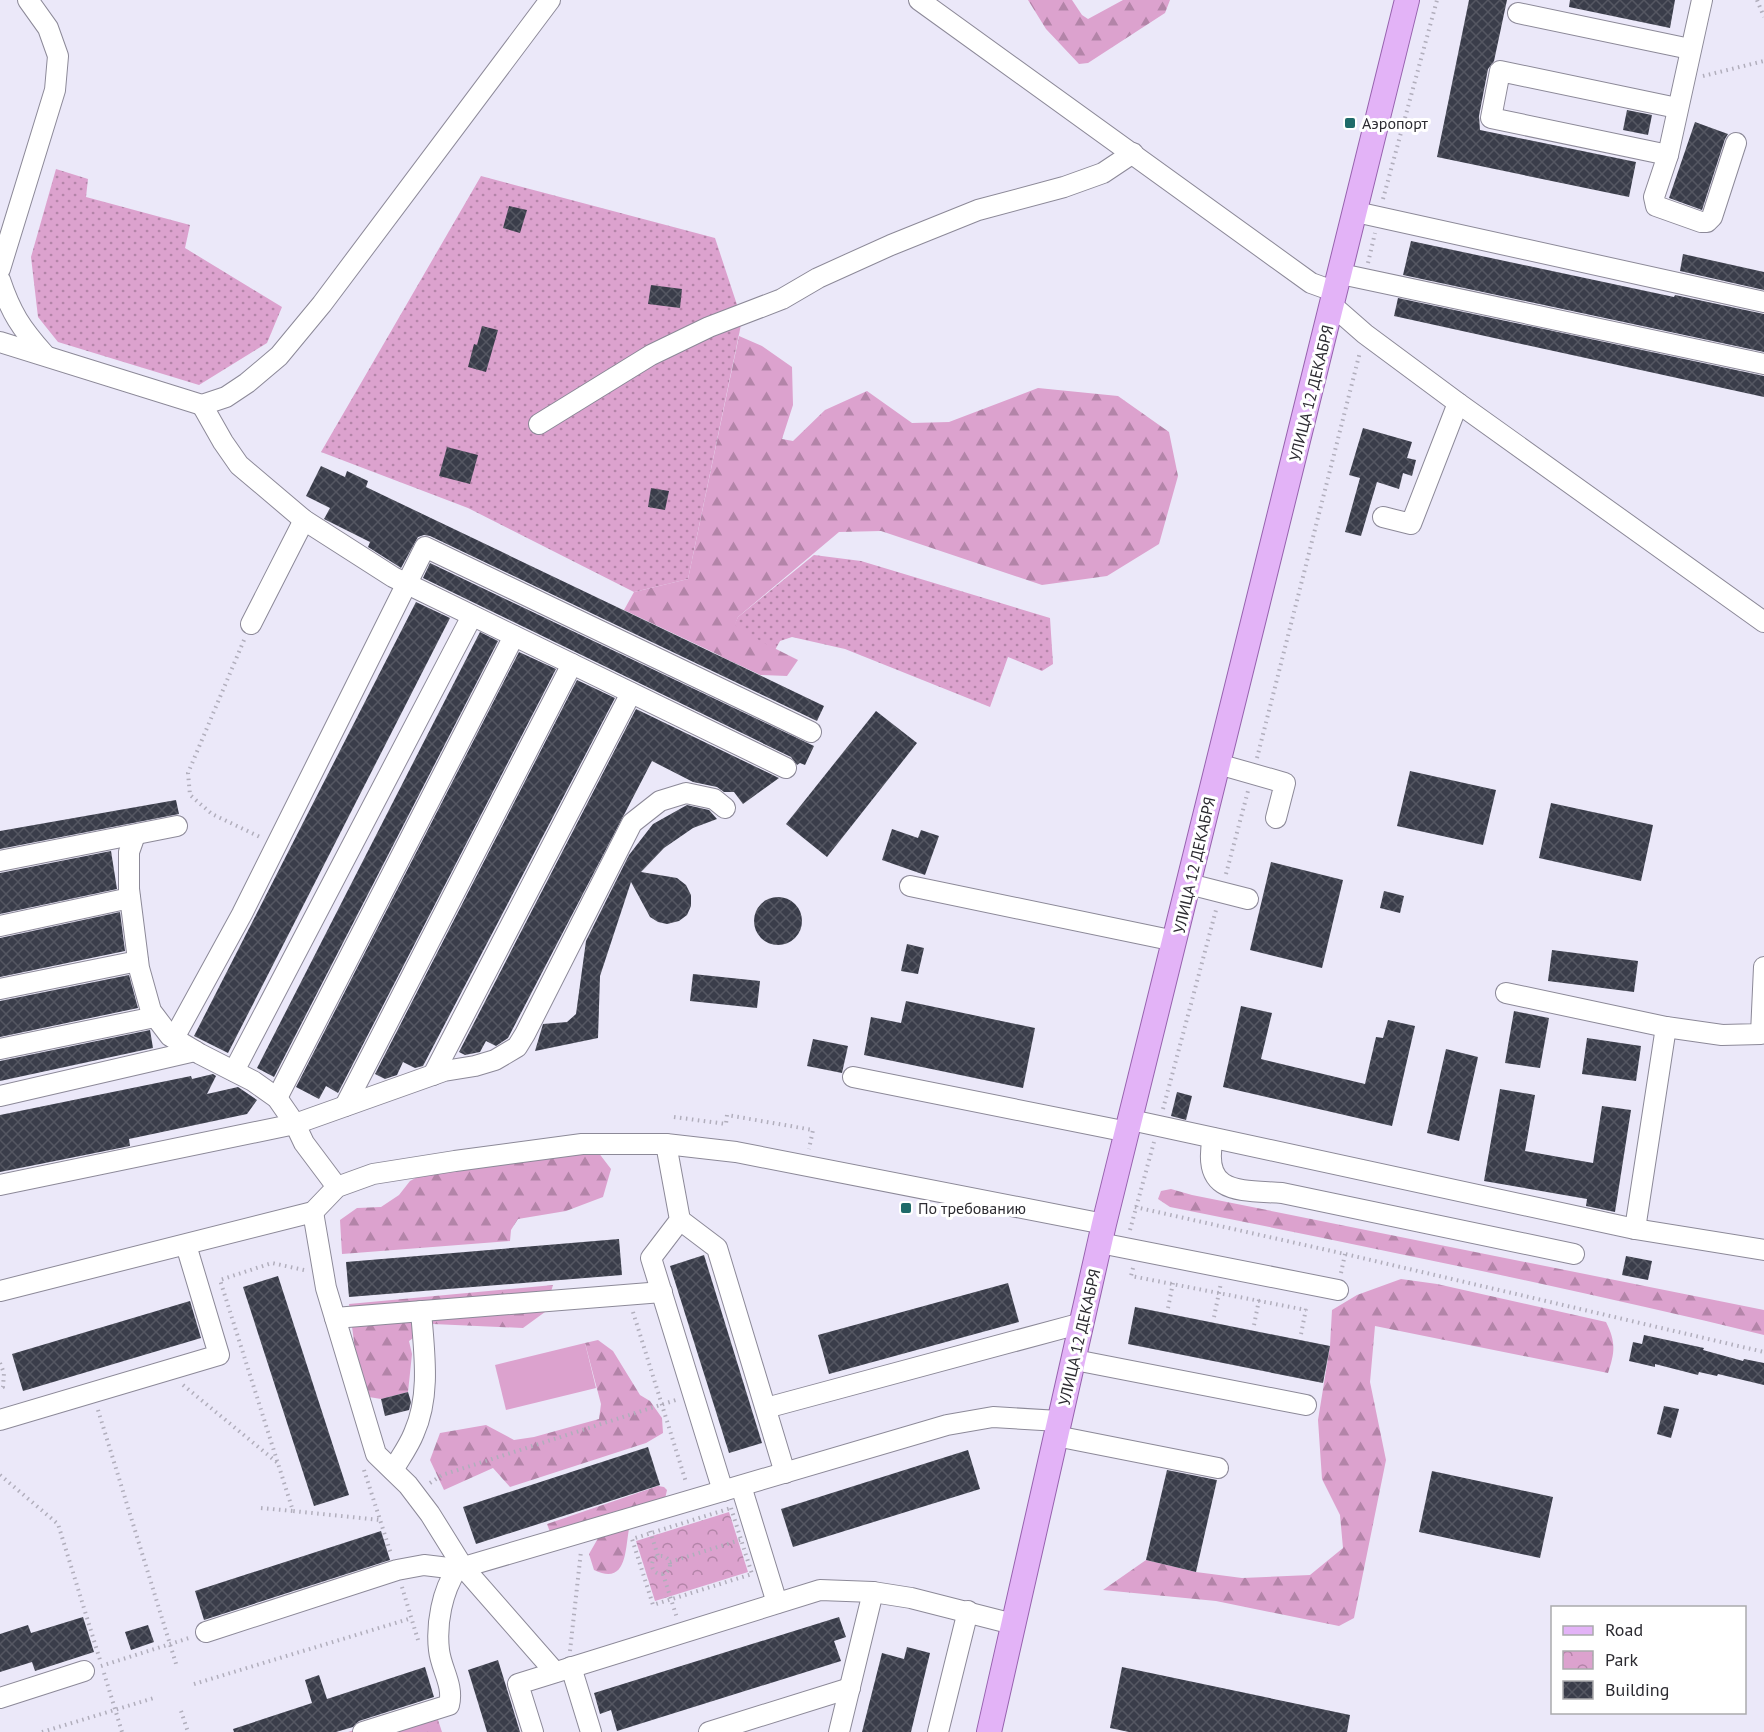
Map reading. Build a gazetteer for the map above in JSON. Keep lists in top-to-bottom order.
{
  "streets": {
    "main road": ["УЛИЦА 12 ДЕКАБРЯ"]
  },
  "places": {
    "transit": ["Аэропорт", "По требованию"]
  },
  "legend": ["Road", "Park", "Building"]
}
